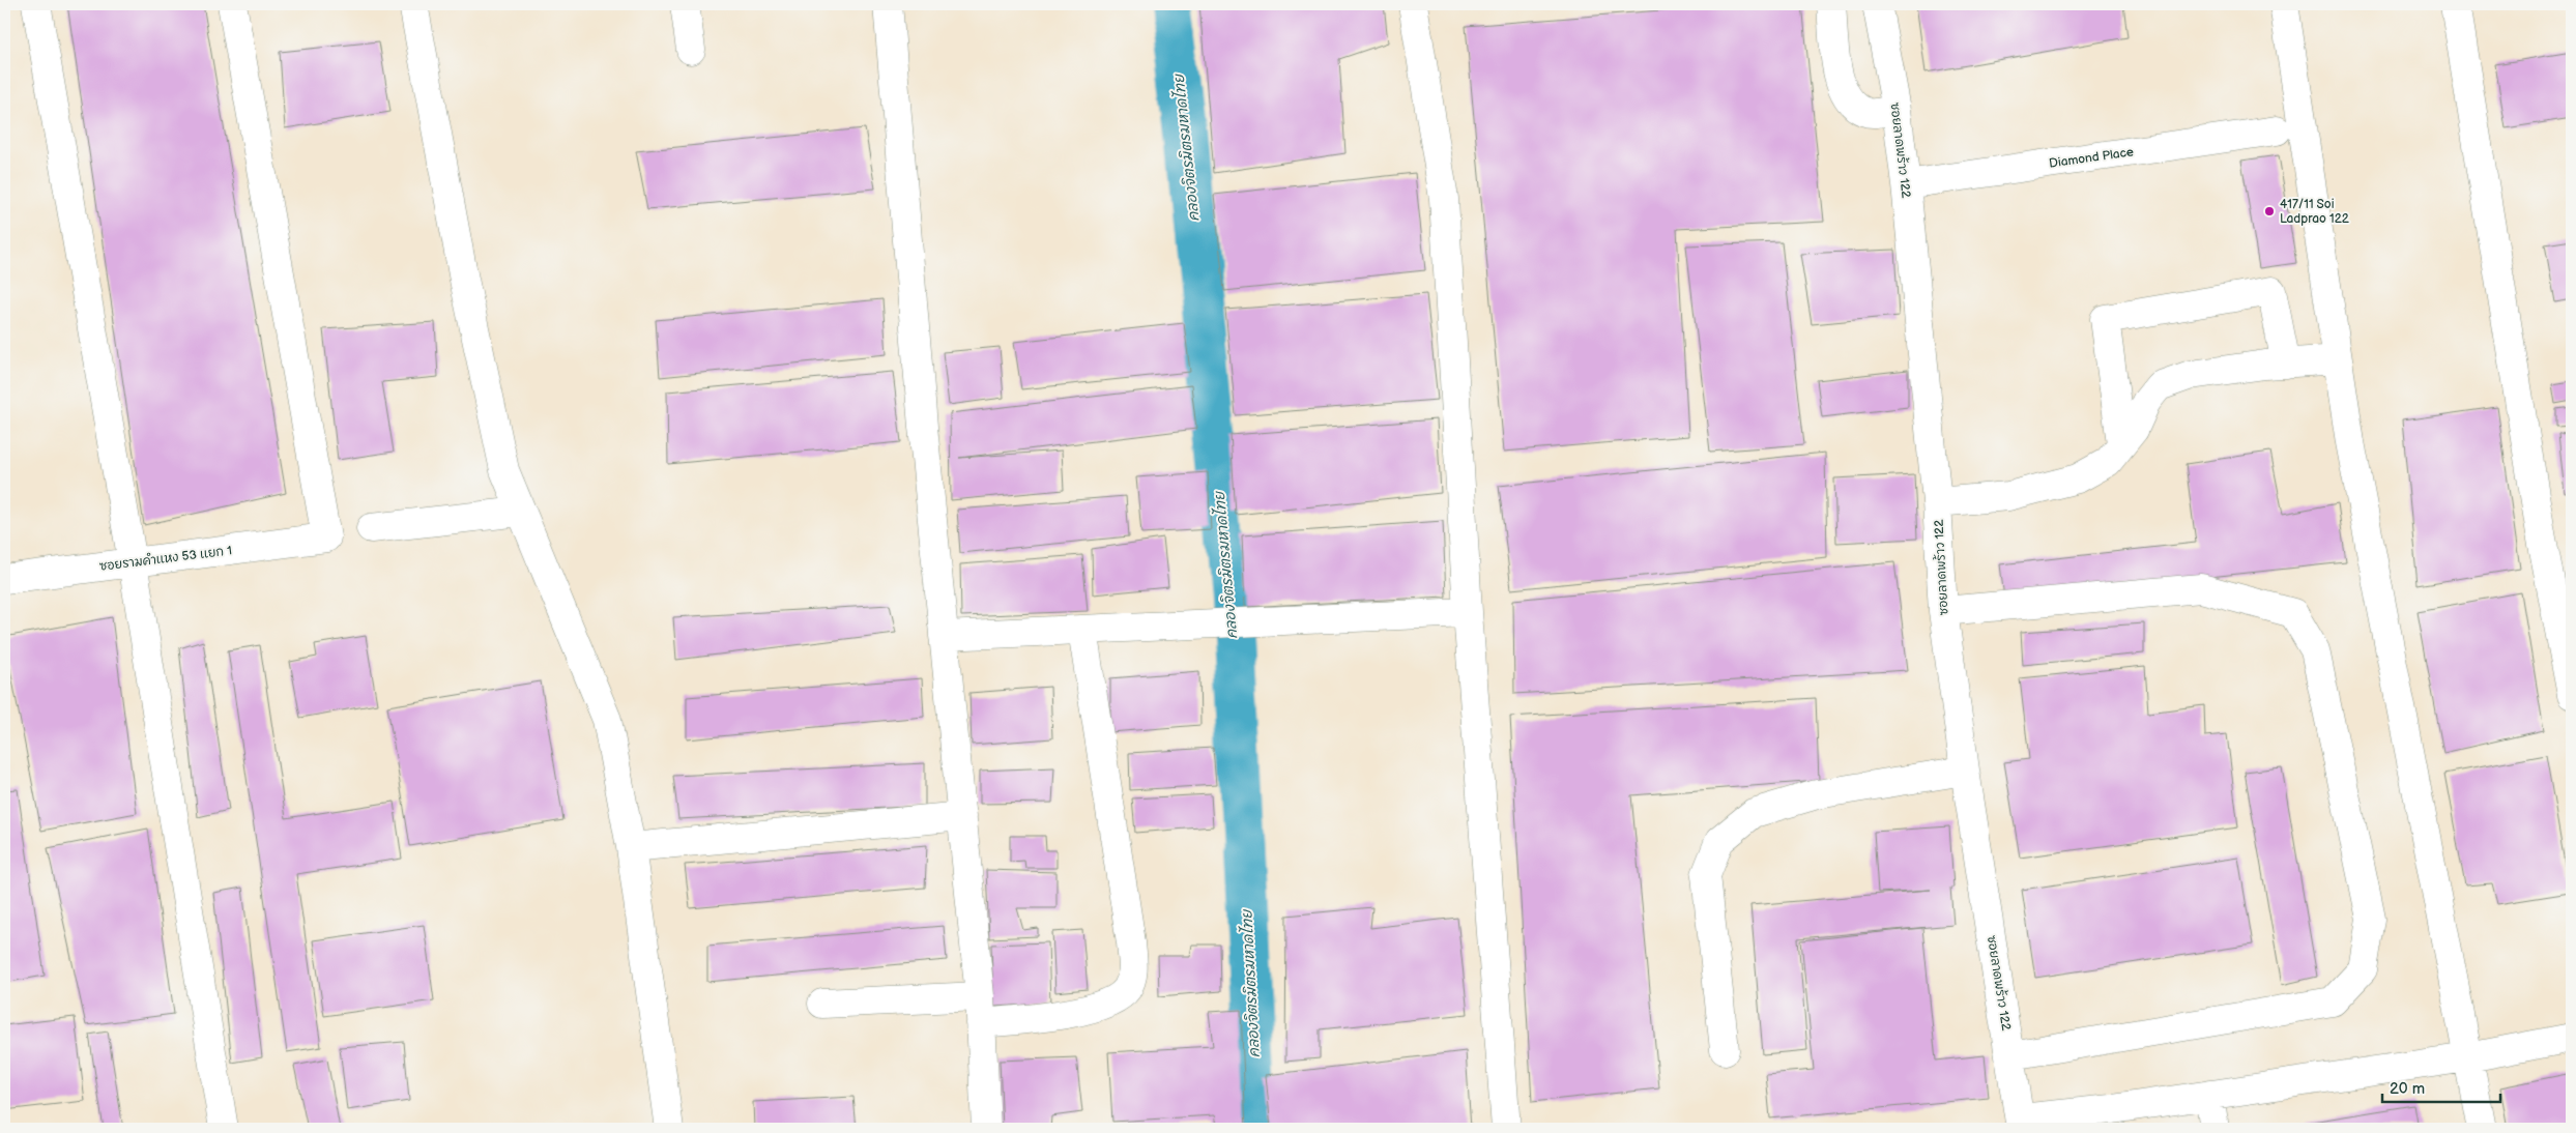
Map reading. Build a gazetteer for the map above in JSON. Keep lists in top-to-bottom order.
{
  "streets": {
    "street": ["ซอยลาดพร้าว 122", "Diamond Place", "ซอยรามคำแหง 53 แยก 1"]
  },
  "crossings": [
    ["ซอยลาดพร้าว 122", "Diamond Place"]
  ],
  "water": ["คลองจิตรมิตรมหาดไทย"],
  "places": ["417/11 Soi Ladprao 122"],
  "scale_bar": "20 m"
}
